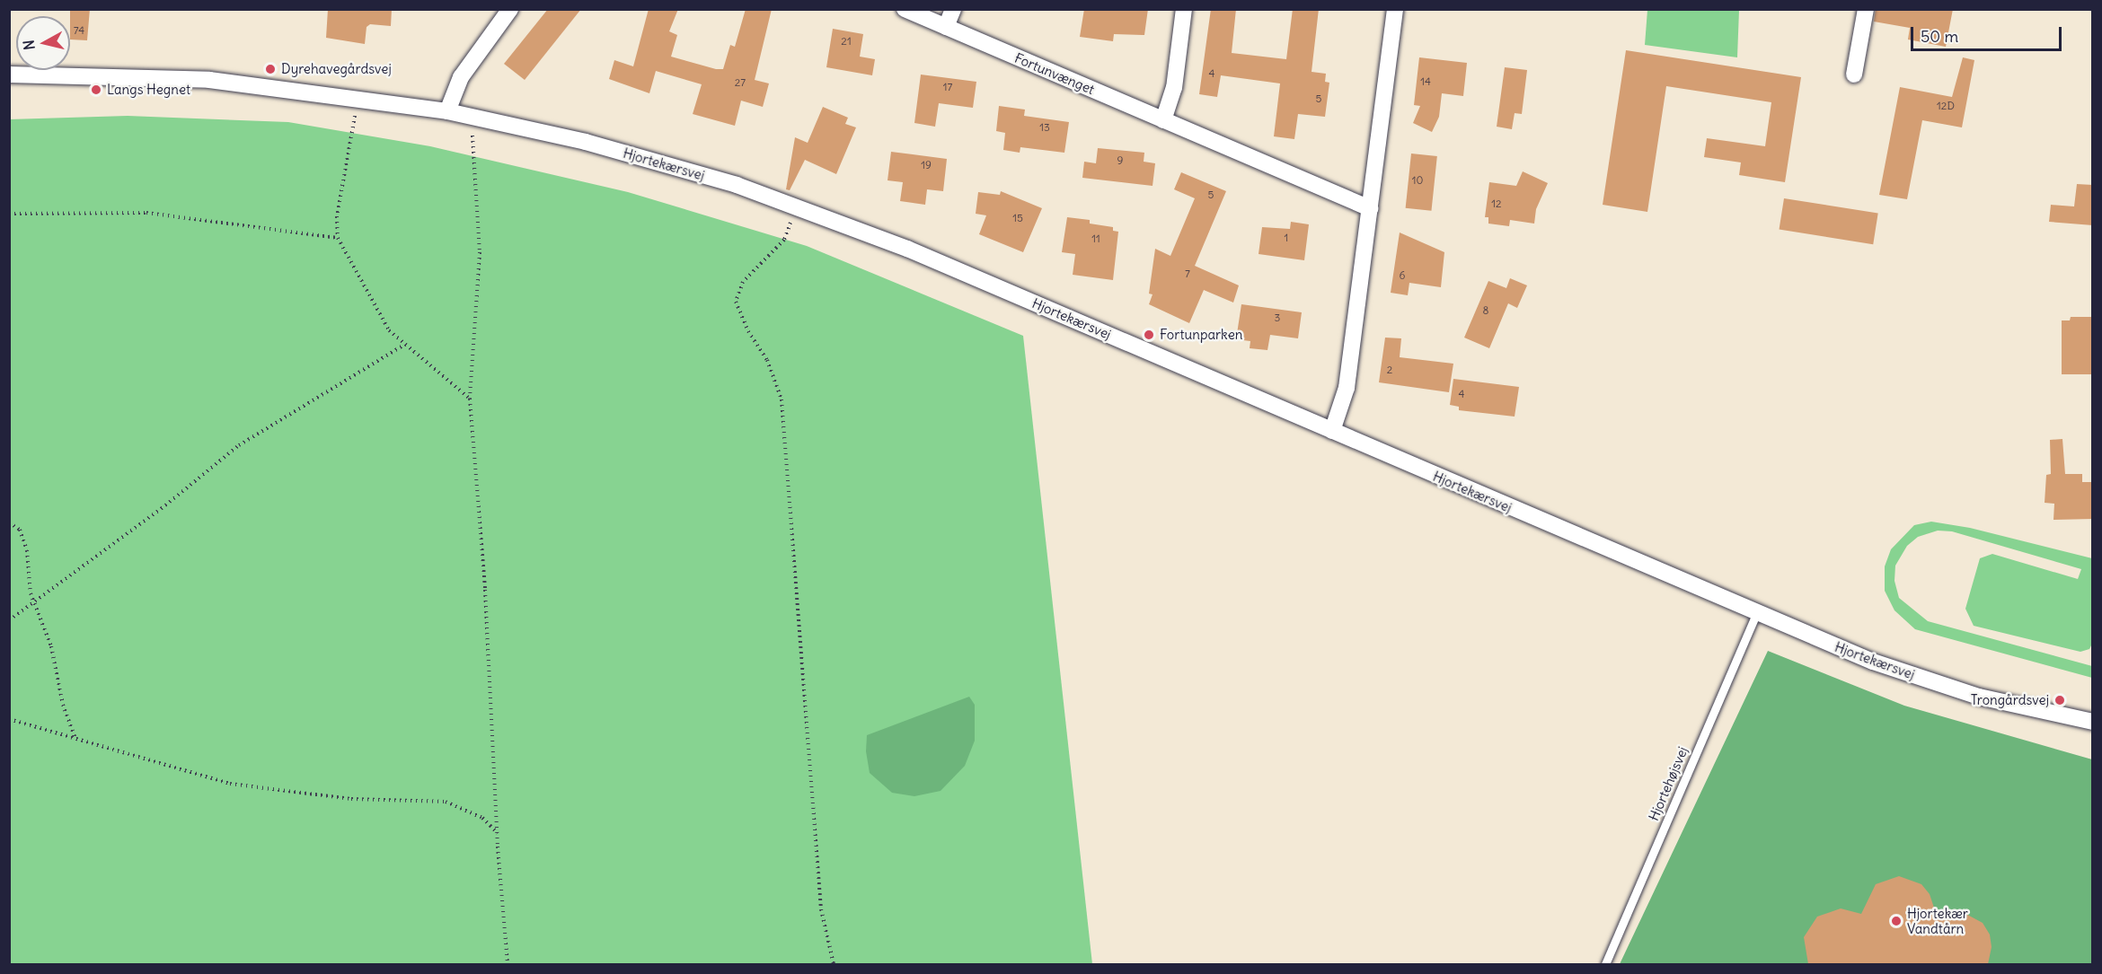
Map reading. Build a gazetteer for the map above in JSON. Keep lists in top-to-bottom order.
{
  "streets": {
    "street": ["Fortunvænget", "Hjortekærsvej"],
    "lane": ["Hjortehøjsvej"]
  },
  "crossings": [
    ["Hjortekærsvej", "Hjortehøjsvej"]
  ],
  "places": [
    "Dyrehavegårdsvej",
    "Langs Hegnet",
    "Fortunparken",
    "Trongårdsvej",
    "Hjortekær Vandtårn"
  ],
  "house_numbers": [
    "74",
    "21",
    "4",
    "14",
    "27",
    "17",
    "5",
    "12D",
    "13",
    "9",
    "19",
    "10",
    "5",
    "12",
    "15",
    "1",
    "11",
    "7",
    "6",
    "8",
    "3",
    "2",
    "4"
  ],
  "scale_bar": "50 m",
  "north": "left"
}
